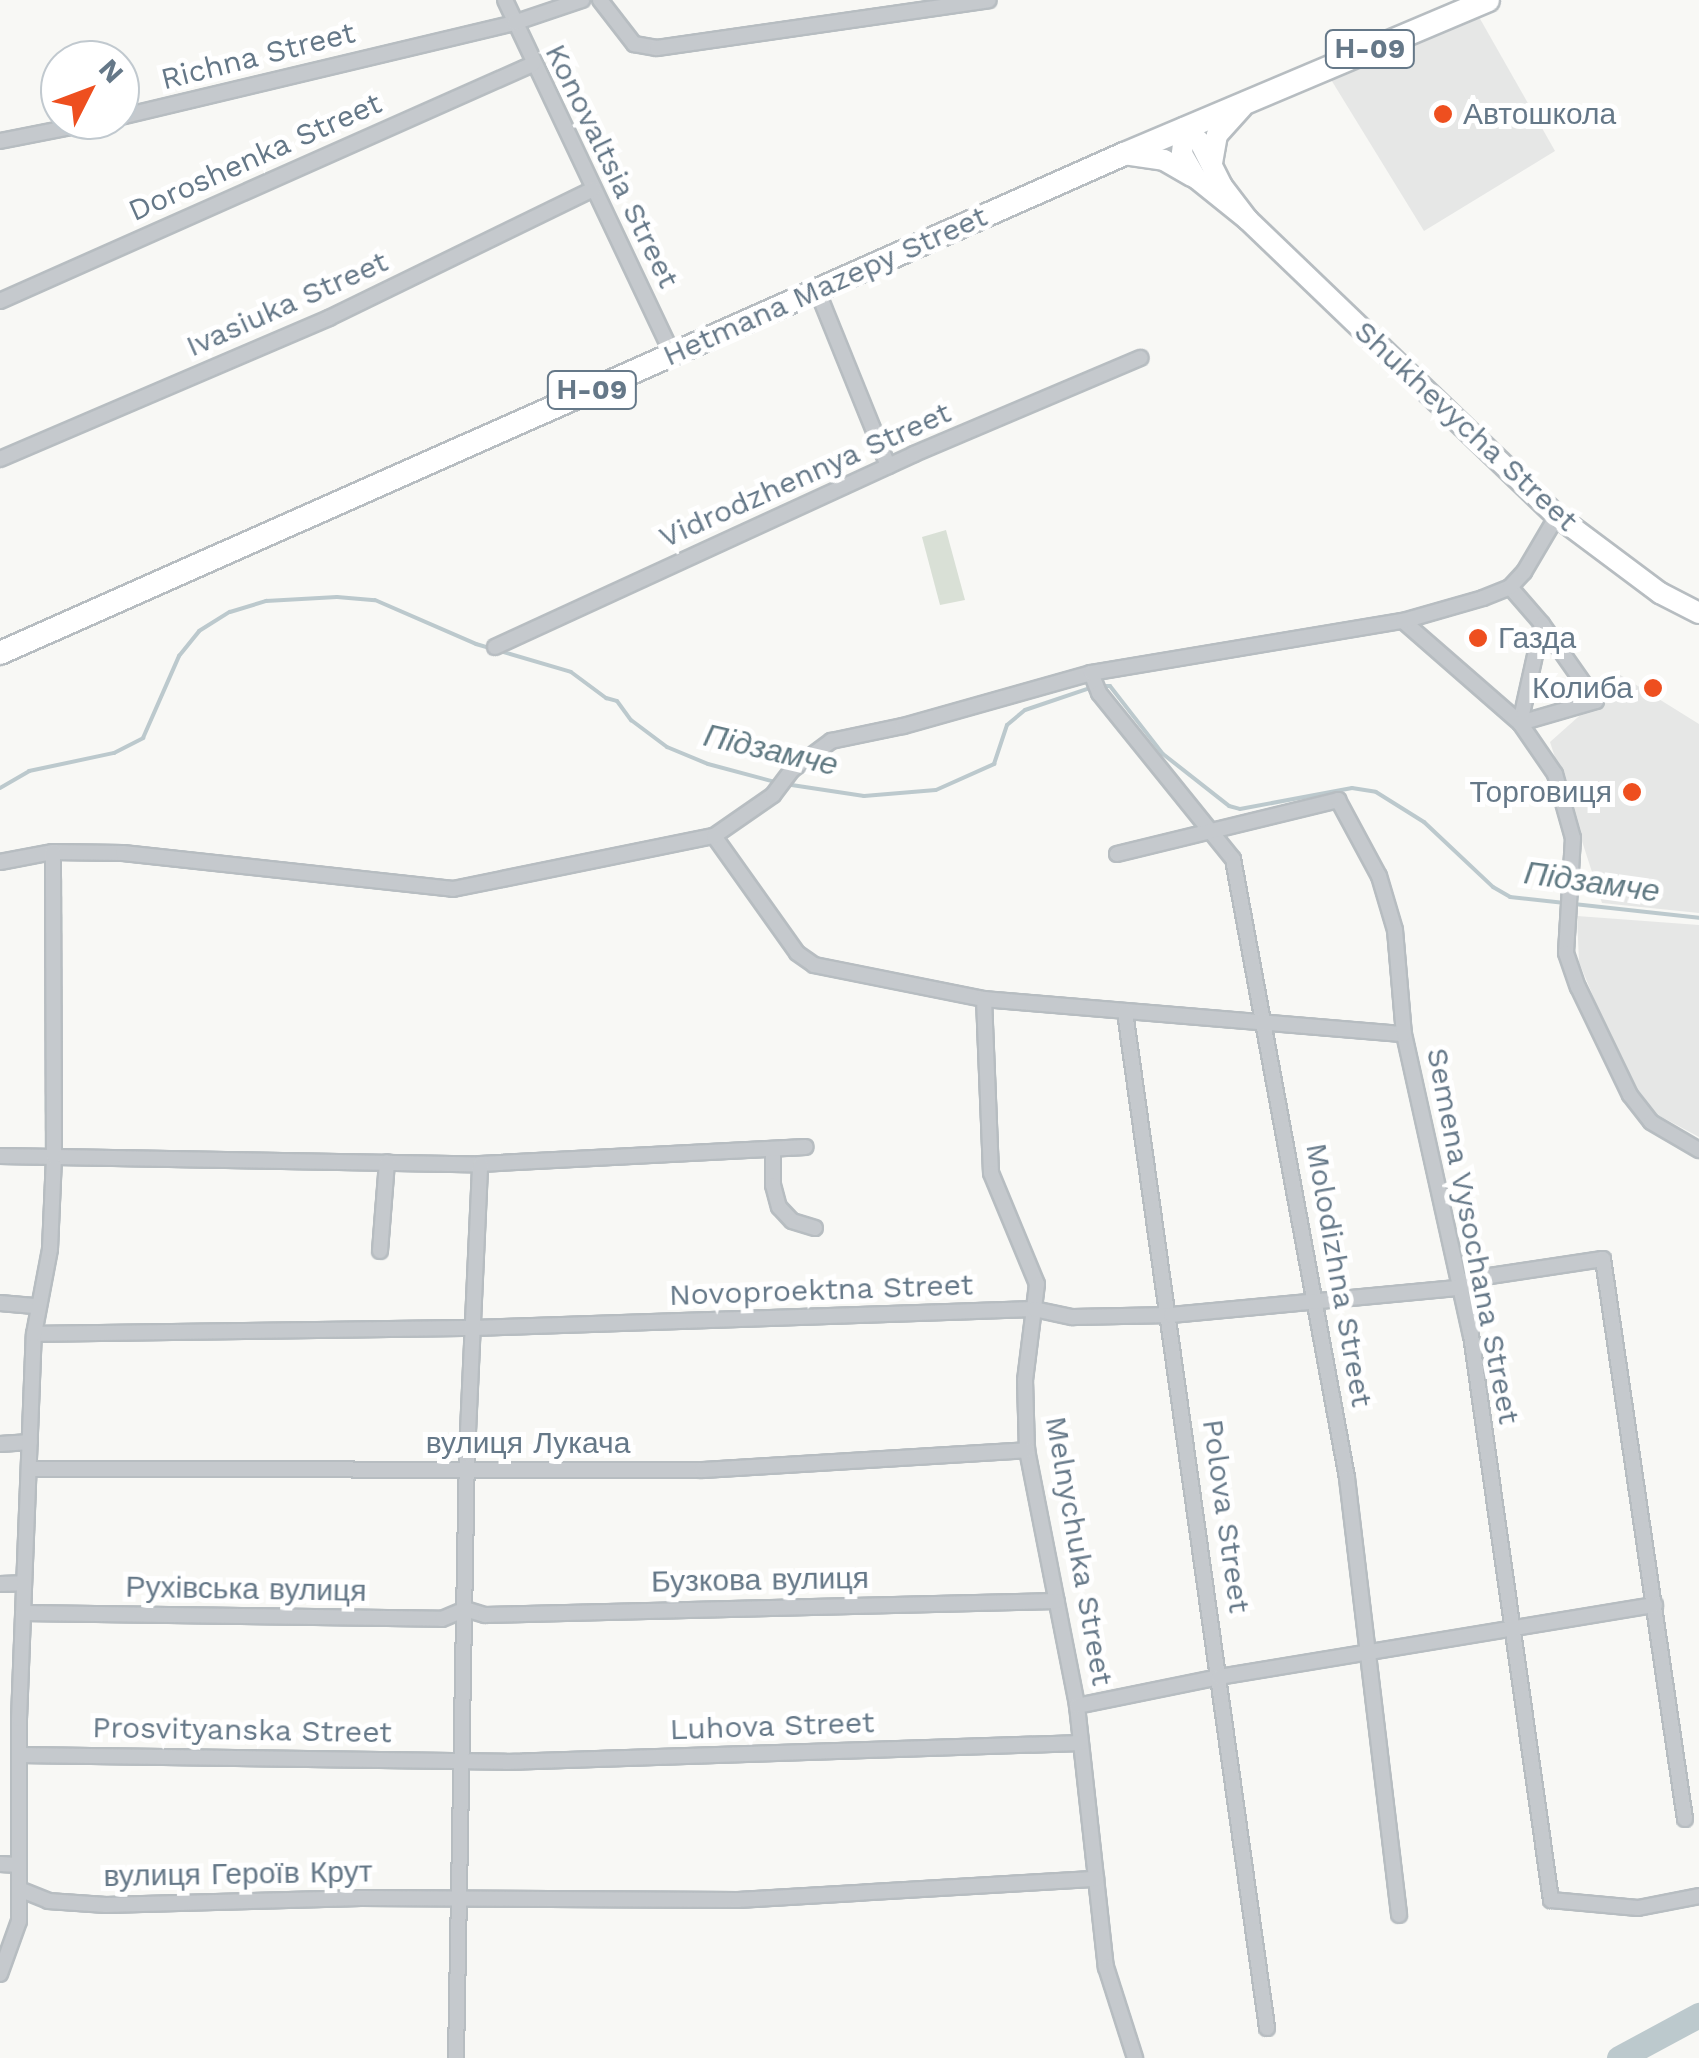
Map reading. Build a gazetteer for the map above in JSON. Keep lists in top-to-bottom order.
{
  "streets": {
    "main road": ["Н-09", "Hetmana Mazepy Street", "Shukhevycha Street"],
    "street": [
      "Richna Street",
      "Doroshenka Street",
      "Konovaltsia Street",
      "Ivasiuka Street",
      "Vidrodzhennya Street",
      "Semena Vysochana Street",
      "Molodizhna Street",
      "Novoproektna Street",
      "вулиця Лукача",
      "Polova Street",
      "Melnychuka Street",
      "Бузкова вулиця",
      "Рухівська вулиця",
      "Luhova Street",
      "Prosvityanska Street",
      "вулиця Героїв Крут"
    ]
  },
  "crossings": [
    ["Richna Street", "Konovaltsia Street"],
    ["Doroshenka Street", "Konovaltsia Street"],
    ["Konovaltsia Street", "Hetmana Mazepy Street"],
    ["Konovaltsia Street", "Ivasiuka Street"],
    ["Semena Vysochana Street", "Molodizhna Street"],
    ["Semena Vysochana Street", "Novoproektna Street"],
    ["Semena Vysochana Street", "Polova Street"],
    ["Semena Vysochana Street", "Melnychuka Street"],
    ["Molodizhna Street", "Novoproektna Street"],
    ["Novoproektna Street", "Polova Street"],
    ["Novoproektna Street", "Melnychuka Street"],
    ["вулиця Лукача", "Melnychuka Street"],
    ["Melnychuka Street", "Бузкова вулиця"],
    ["Melnychuka Street", "Luhova Street"],
    ["Melnychuka Street", "вулиця Героїв Крут"],
    ["Бузкова вулиця", "Рухівська вулиця"],
    ["Luhova Street", "Prosvityanska Street"]
  ],
  "water": ["Підзамче"],
  "places": [
    "Автошкола",
    "Газда",
    "Колиба",
    "Торговиця"
  ],
  "north": "top right"
}
